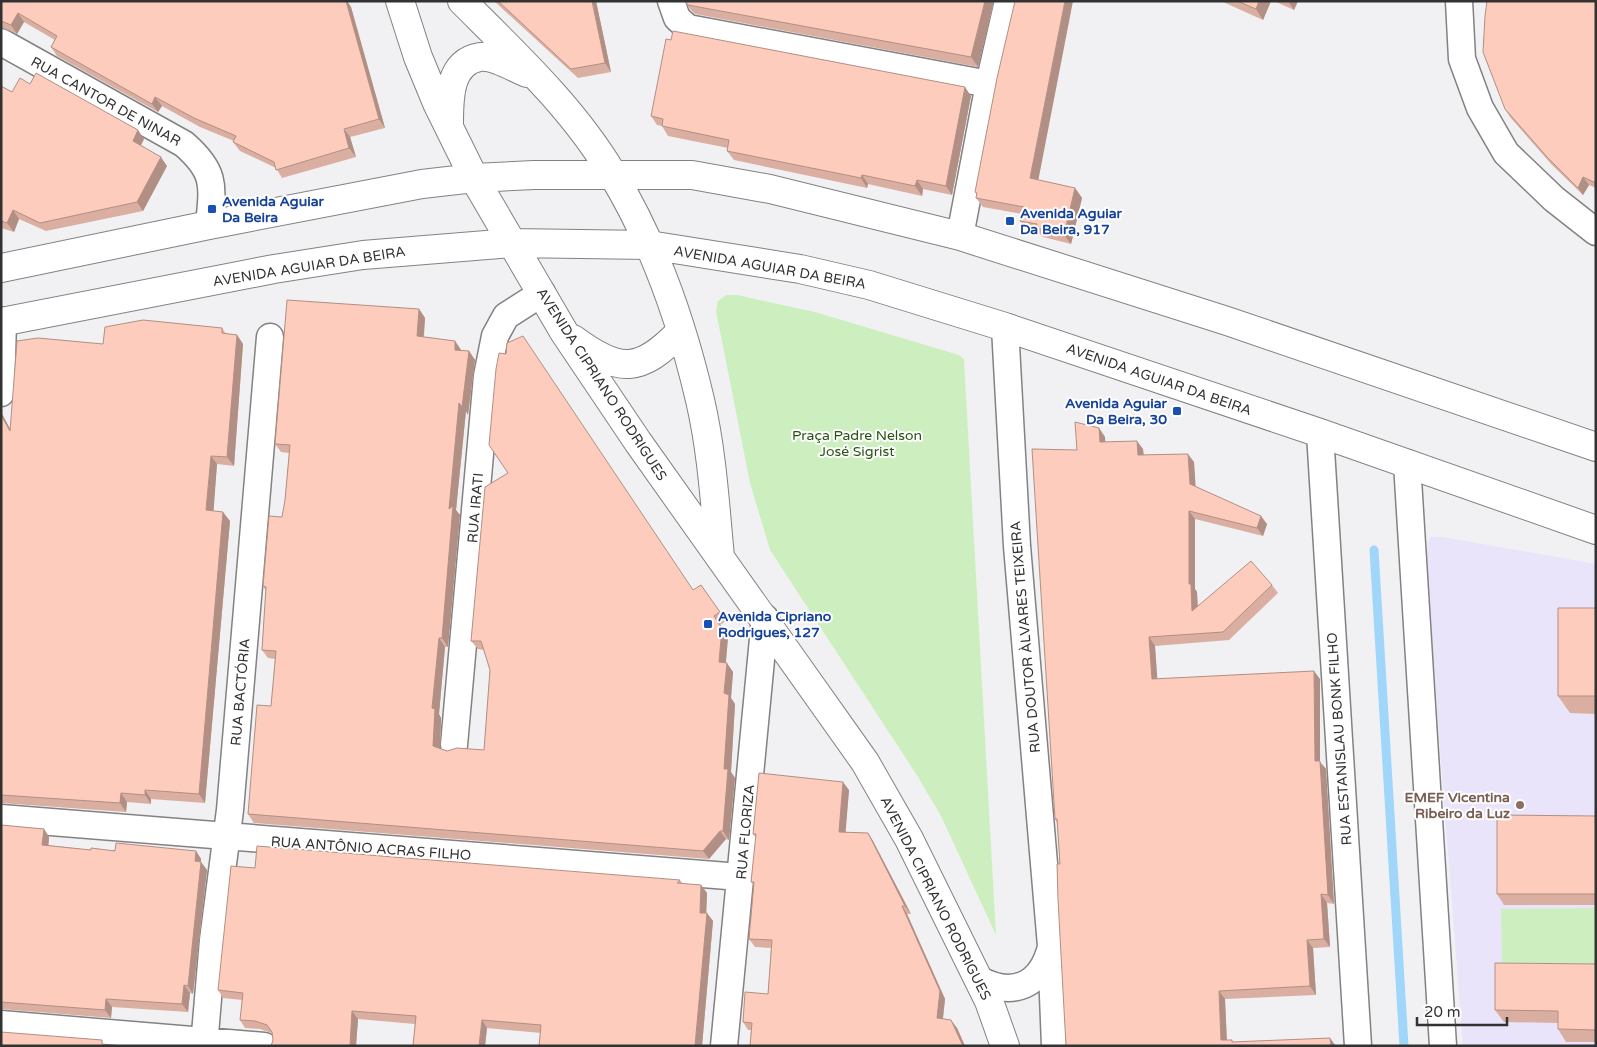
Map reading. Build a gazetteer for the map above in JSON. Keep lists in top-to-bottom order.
{
  "streets": {
    "main road": ["AVENIDA AGUIAR DA BEIRA", "AVENIDA CIPRIANO RODRIGUES"],
    "street": [
      "RUA CANTOR DE NINAR",
      "RUA IRATI",
      "RUA DOUTOR ÀLVARES TEIXEIRA",
      "RUA BACTÓRIA",
      "RUA ESTANISLAU BONK FILHO",
      "RUA FLORIZA",
      "RUA ANTÔNIO ACRAS FILHO"
    ]
  },
  "crossings": [
    ["AVENIDA AGUIAR DA BEIRA", "AVENIDA CIPRIANO RODRIGUES"],
    ["AVENIDA AGUIAR DA BEIRA", "RUA DOUTOR ÀLVARES TEIXEIRA"],
    ["AVENIDA AGUIAR DA BEIRA", "RUA ESTANISLAU BONK FILHO"],
    ["AVENIDA CIPRIANO RODRIGUES", "RUA IRATI"],
    ["AVENIDA CIPRIANO RODRIGUES", "RUA DOUTOR ÀLVARES TEIXEIRA"],
    ["AVENIDA CIPRIANO RODRIGUES", "RUA FLORIZA"],
    ["RUA BACTÓRIA", "RUA ANTÔNIO ACRAS FILHO"],
    ["RUA FLORIZA", "RUA ANTÔNIO ACRAS FILHO"]
  ],
  "parks": ["Praça Padre Nelson José Sigrist"],
  "places": {
    "transit": [
      "Avenida Aguiar Da Beira",
      "Avenida Aguiar Da Beira, 917",
      "Avenida Aguiar Da Beira, 30",
      "Avenida Cipriano Rodrigues, 127"
    ],
    "other": ["EMEF Vicentina Ribeiro da Luz"]
  },
  "scale_bar": "20 m"
}
